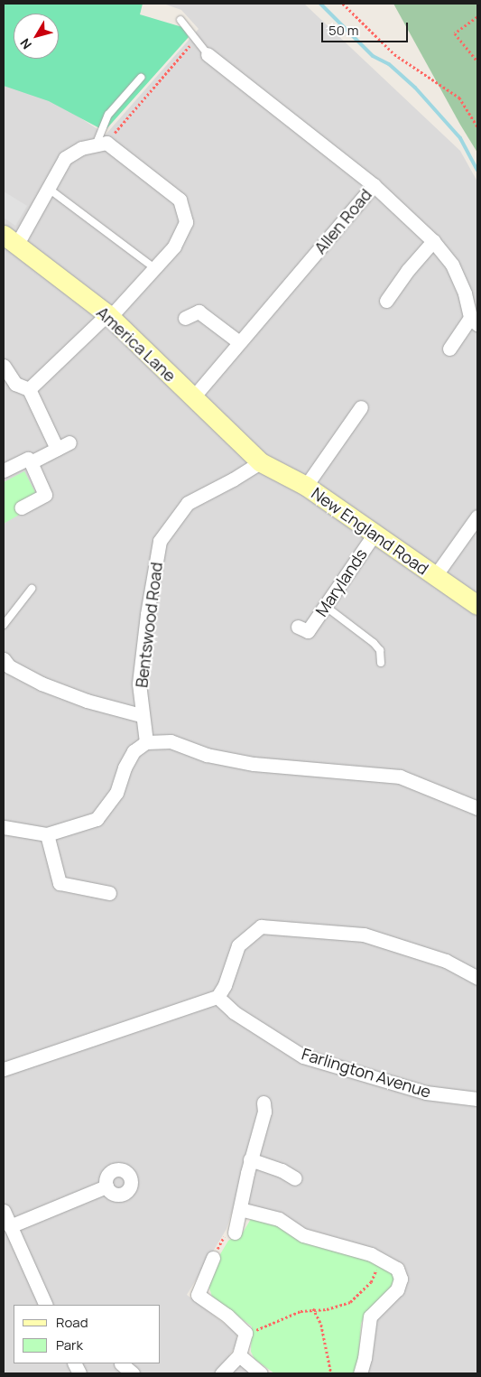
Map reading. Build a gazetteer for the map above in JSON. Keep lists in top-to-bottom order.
{
  "streets": {
    "street": [
      "Allen Road",
      "America Lane",
      "New England Road",
      "Marylands",
      "Bentswood Road",
      "Farlington Avenue"
    ]
  },
  "crossings": [
    ["Allen Road", "America Lane"],
    ["America Lane", "New England Road"],
    ["America Lane", "Bentswood Road"],
    ["New England Road", "Marylands"],
    ["New England Road", "Bentswood Road"]
  ],
  "legend": ["Road", "Park"],
  "scale_bar": "50 m",
  "north": "bottom left"
}
